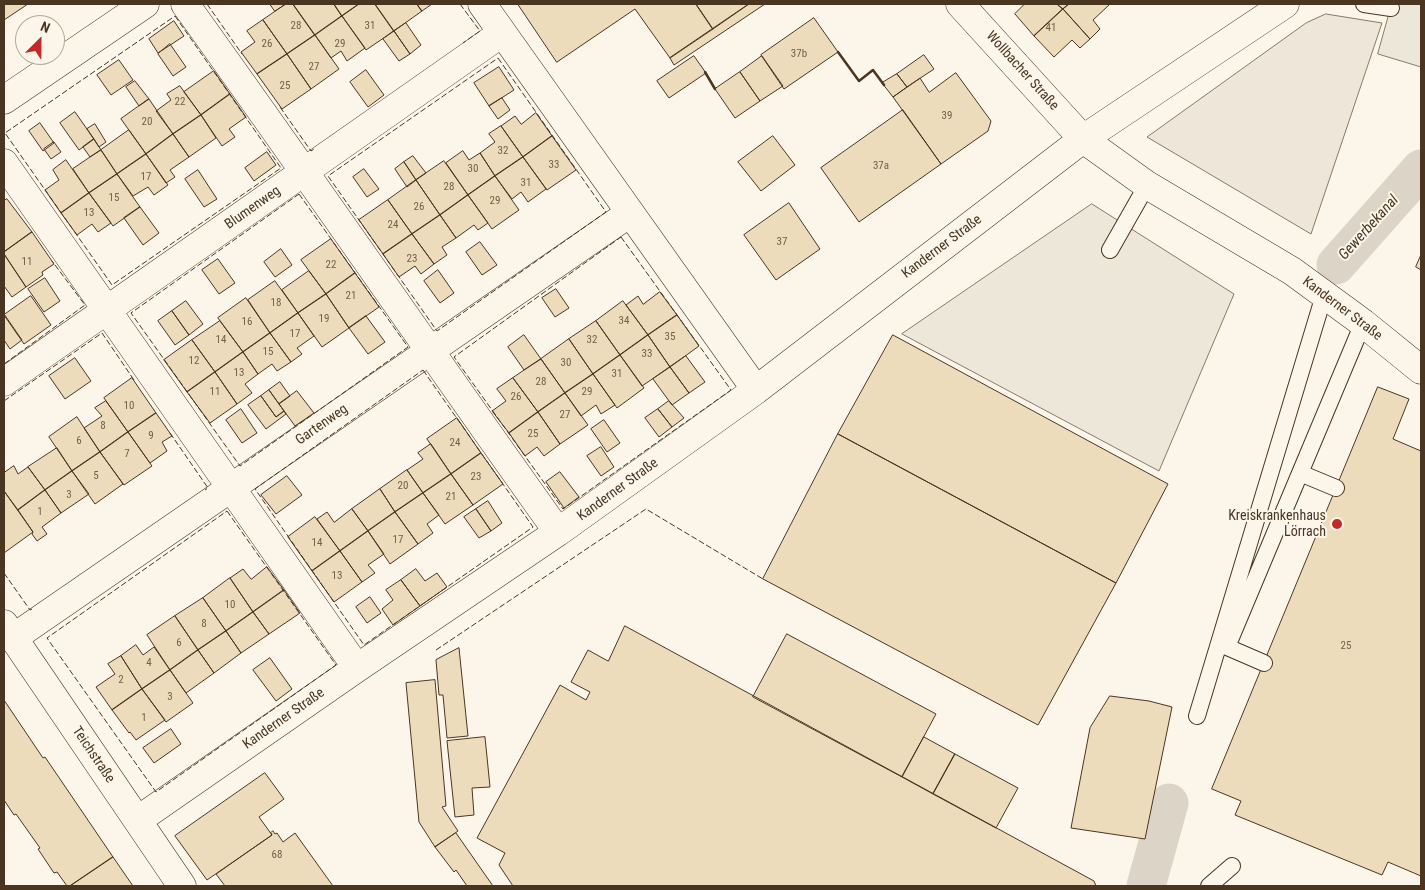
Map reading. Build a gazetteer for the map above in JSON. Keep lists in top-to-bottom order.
{
  "streets": {
    "street": [
      "Wollbacher Straße",
      "Blumenweg",
      "Kanderner Straße",
      "Gartenweg",
      "Teichstraße"
    ]
  },
  "crossings": [
    ["Wollbacher Straße", "Kanderner Straße"],
    ["Kanderner Straße", "Teichstraße"],
    ["Gartenweg", "Teichstraße"]
  ],
  "water": ["Gewerbekanal"],
  "places": ["Kreiskrankenhaus Lörrach"],
  "house_numbers": [
    "28",
    "31",
    "41",
    "26",
    "29",
    "37b",
    "27",
    "25",
    "22",
    "39",
    "20",
    "32",
    "33",
    "37a",
    "30",
    "17",
    "31",
    "28",
    "15",
    "29",
    "26",
    "13",
    "24",
    "37",
    "23",
    "11",
    "22",
    "21",
    "18",
    "19",
    "34",
    "16",
    "17",
    "35",
    "14",
    "32",
    "15",
    "33",
    "12",
    "30",
    "13",
    "31",
    "28",
    "11",
    "29",
    "26",
    "10",
    "27",
    "8",
    "25",
    "9",
    "6",
    "24",
    "7",
    "5",
    "23",
    "20",
    "3",
    "21",
    "1",
    "17",
    "14",
    "13",
    "10",
    "8",
    "6",
    "25",
    "4",
    "2",
    "3",
    "1",
    "68"
  ],
  "north": "top right"
}
